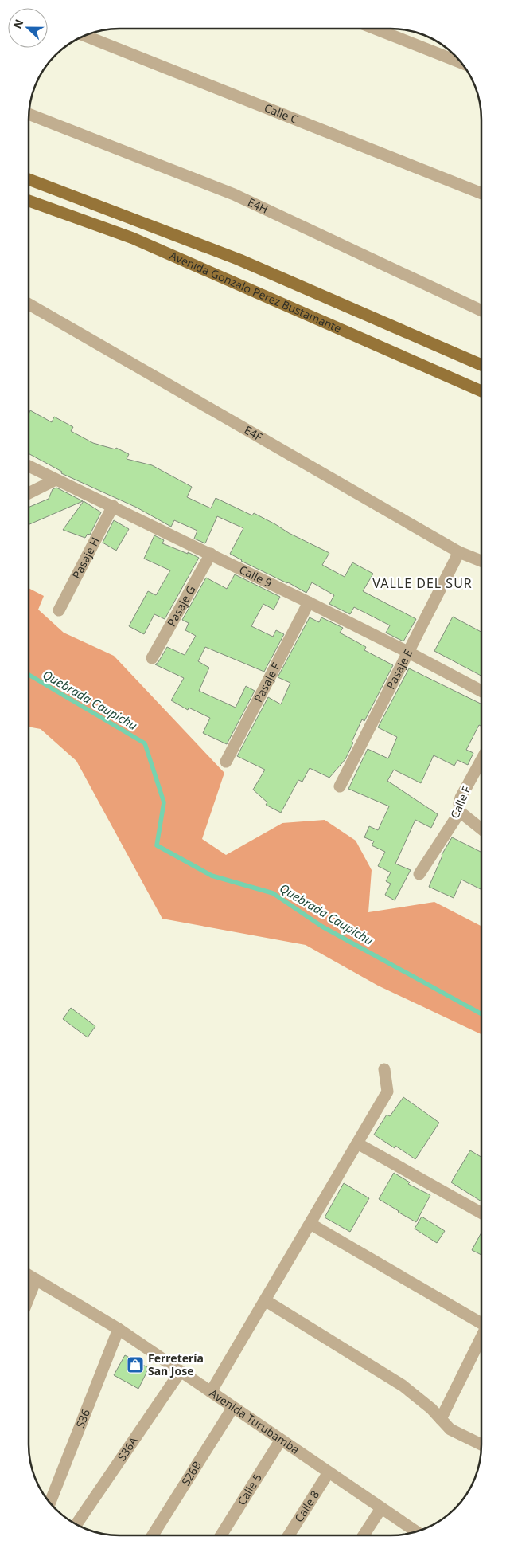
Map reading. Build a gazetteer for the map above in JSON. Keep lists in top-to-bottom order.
{
  "streets": {
    "main road": ["Avenida Gonzalo Perez Bustamante"],
    "street": [
      "Calle C",
      "E4H",
      "E4F",
      "Pasaje H",
      "Calle 9",
      "Pasaje G",
      "Pasaje E",
      "Pasaje F",
      "Calle F",
      "S36",
      "Avenida Turubamba",
      "S36A",
      "S26B",
      "Calle 5",
      "Calle 8"
    ]
  },
  "crossings": [
    ["E4F", "Pasaje E"],
    ["Pasaje H", "Calle 9"],
    ["Calle 9", "Pasaje G"],
    ["Calle 9", "Pasaje E"],
    ["Calle 9", "Pasaje F"],
    ["S36", "Avenida Turubamba"],
    ["Avenida Turubamba", "S36A"],
    ["Avenida Turubamba", "S26B"],
    ["Avenida Turubamba", "Calle 5"],
    ["Avenida Turubamba", "Calle 8"]
  ],
  "districts": ["VALLE DEL SUR"],
  "water": ["Quebrada Caupichu"],
  "places": {
    "shop": ["Ferretería San Jose"]
  },
  "north": "left"
}
